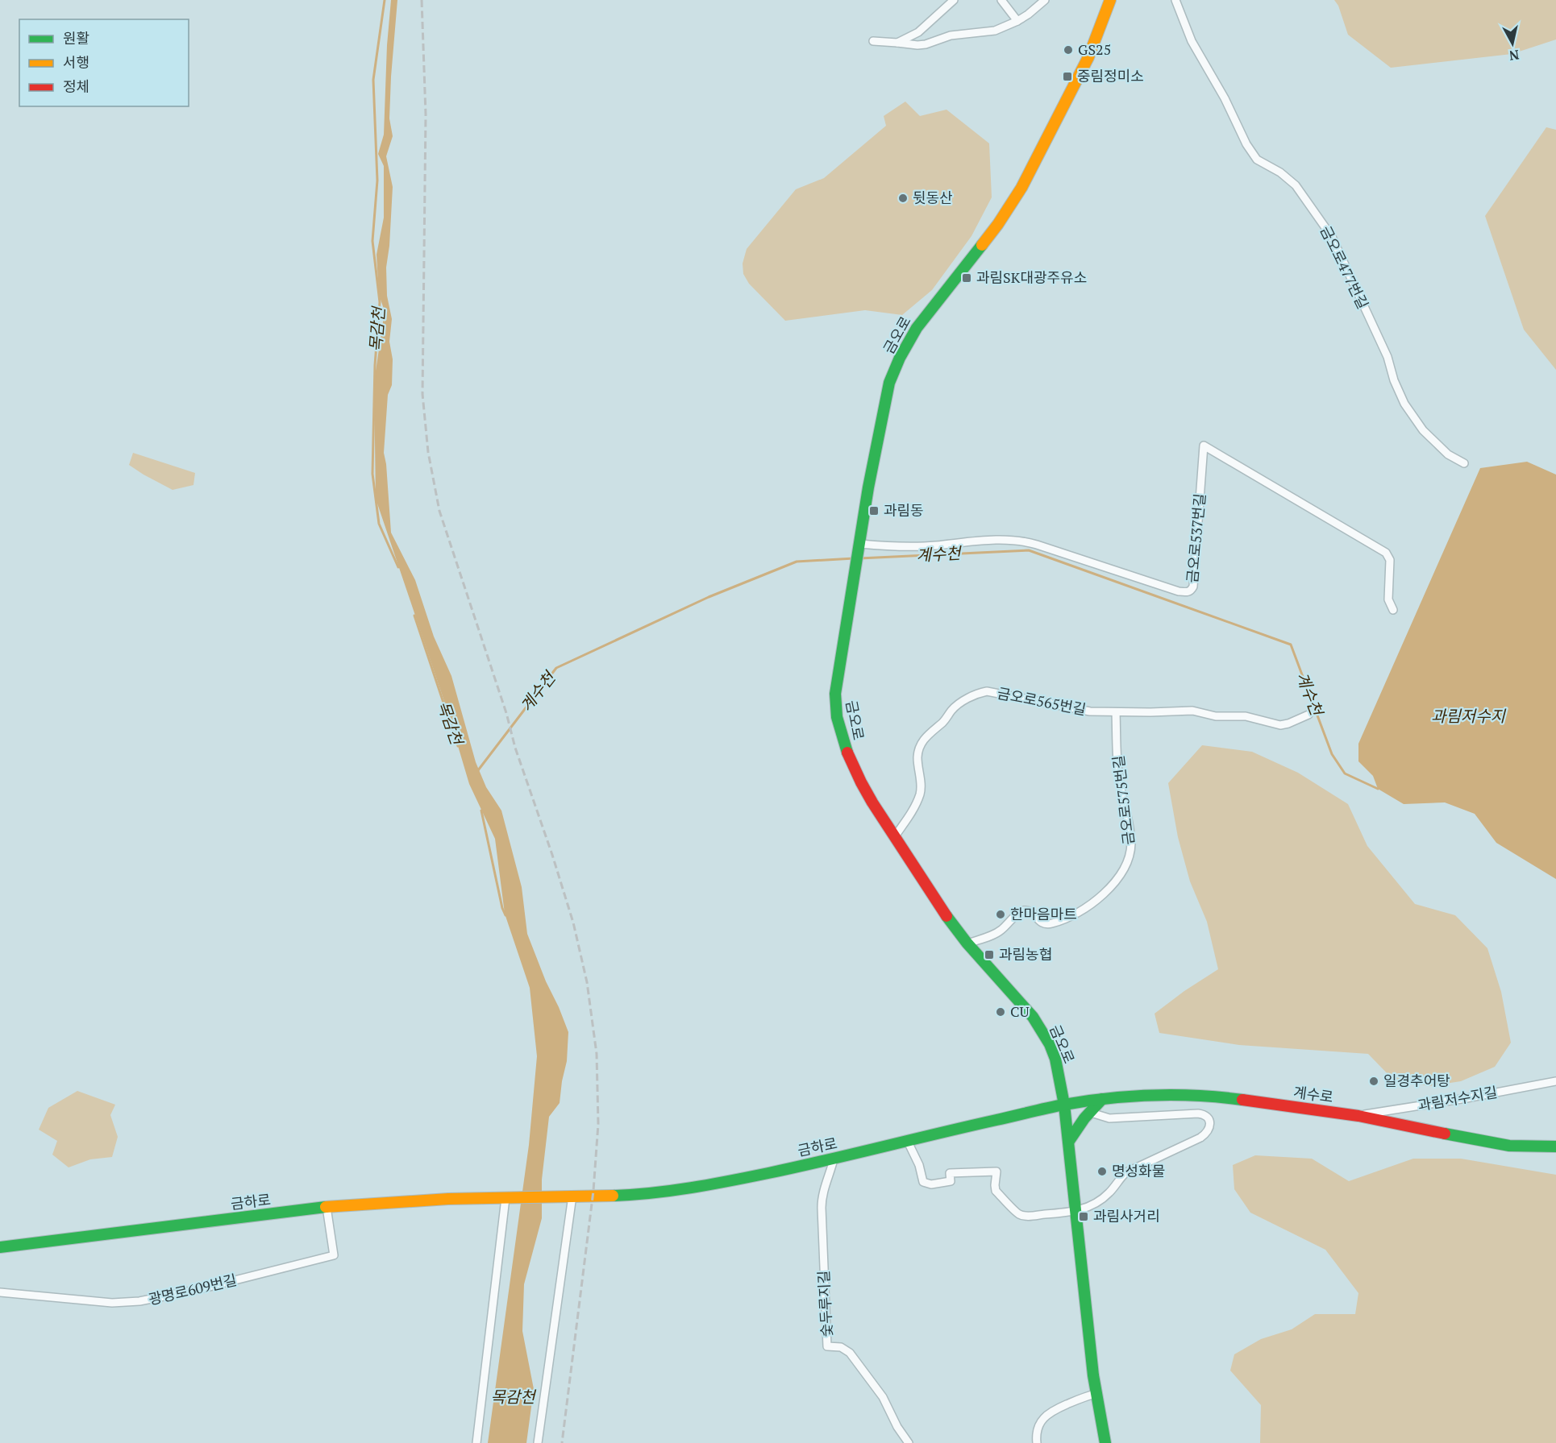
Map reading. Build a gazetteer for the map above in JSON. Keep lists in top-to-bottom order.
{
  "streets": {
    "main road": ["금오로", "계수로", "금하로"],
    "street": [
      "금오로477번길",
      "금오로537번길",
      "금오로565번길",
      "금오로575번길",
      "과림저수지길",
      "광명로609번길",
      "숯두루지길"
    ]
  },
  "crossings": [
    ["금오로", "금오로537번길"],
    ["금오로", "금오로565번길"],
    ["금오로", "금오로575번길"],
    ["금오로", "계수로"],
    ["금오로", "금하로"],
    ["금오로565번길", "금오로575번길"],
    ["계수로", "과림저수지길"],
    ["계수로", "금하로"],
    ["금하로", "광명로609번길"],
    ["금하로", "숯두루지길"]
  ],
  "water": ["목감천", "계수천", "과림저수지"],
  "places": {
    "other": [
      "GS25",
      "뒷동산",
      "한마음마트",
      "CU",
      "일경추어탕",
      "명성화물"
    ],
    "transit": [
      "중림정미소",
      "과림SK대광주유소",
      "과림동",
      "과림농협",
      "과림사거리"
    ]
  },
  "legend": ["원활", "서행", "정체"],
  "north": "bottom"
}
